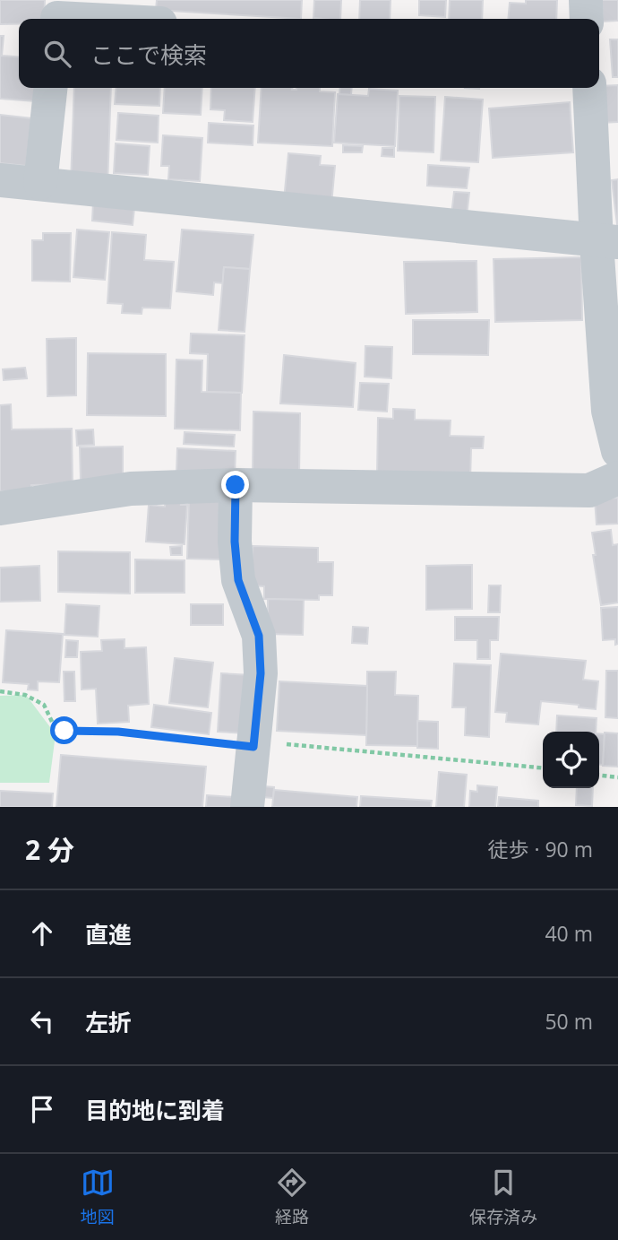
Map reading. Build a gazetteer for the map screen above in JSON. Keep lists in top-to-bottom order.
{
  "page": {
    "search": "ここで検索",
    "heading": ["2 分", "徒歩 · 90 m"],
    "list": [
      ["直進", "40 m"],
      ["左折", "50 m"],
      "目的地に到着"
    ],
    "nav": ["地図", "経路", "保存済み"]
  }
}
